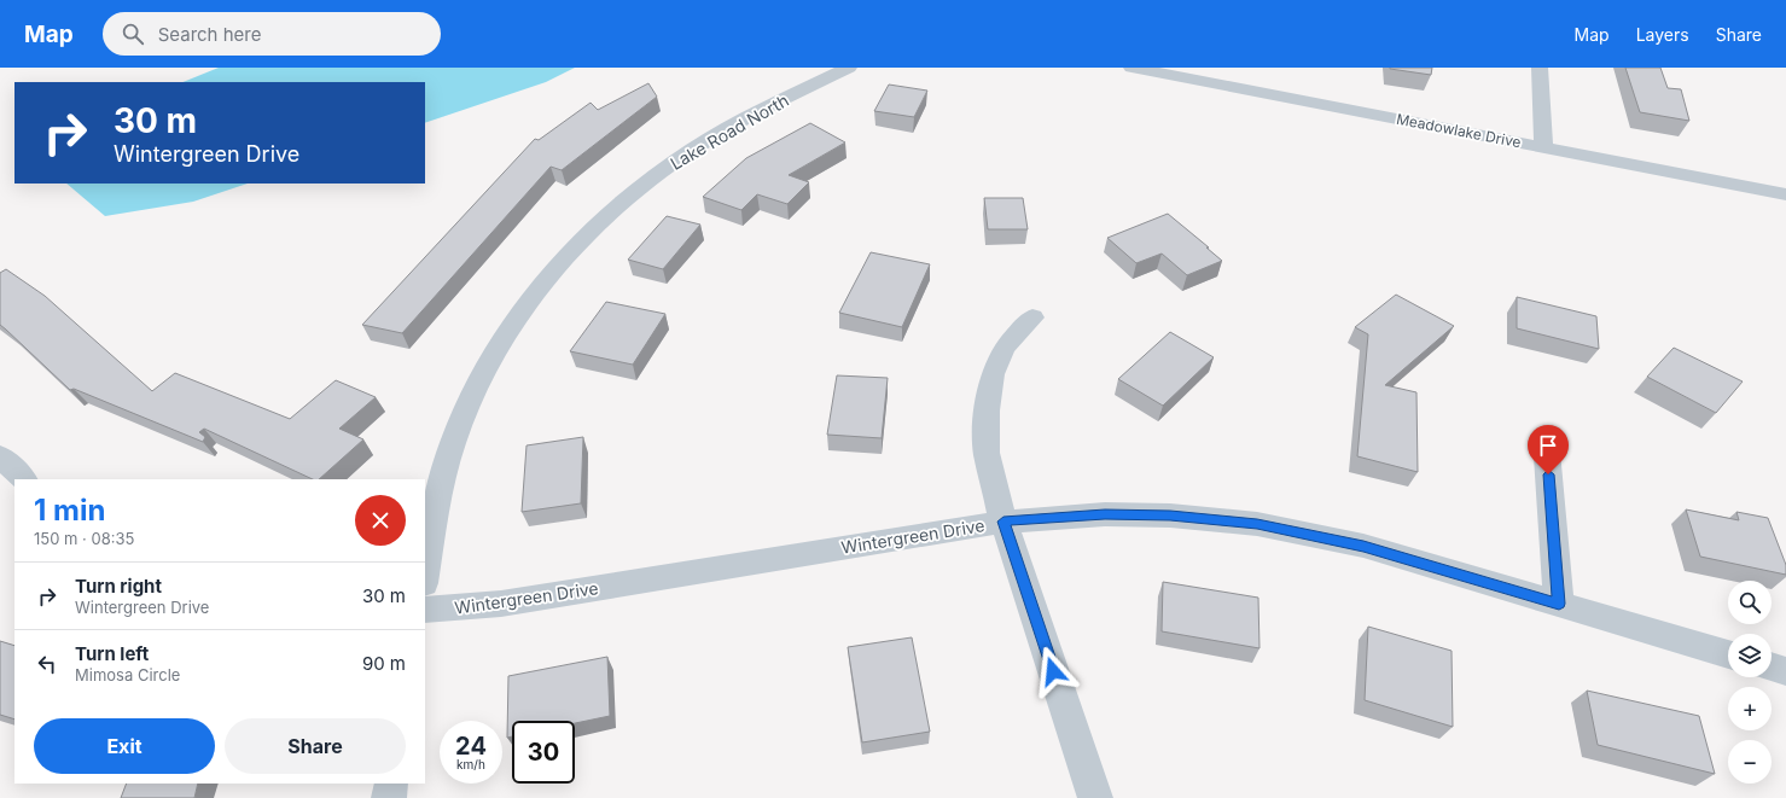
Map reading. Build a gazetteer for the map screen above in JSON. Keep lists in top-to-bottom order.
{
  "streets": {
    "street": ["Meadowlake Drive", "Lake Road North", "Wintergreen Drive"]
  },
  "page": {
    "header": "Map",
    "search": "Search here",
    "nav": ["Map", "Layers", "Share"],
    "turn": ["30 m", "Wintergreen Drive"],
    "heading": ["1 min", "150 m · 08:35"],
    "list": [
      {
        "name": "Turn right",
        "note": "Wintergreen Drive",
        "value": "30 m"
      },
      {
        "name": "Turn left",
        "note": "Mimosa Circle",
        "value": "90 m"
      }
    ],
    "map_buttons": ["+", "−"],
    "buttons": ["Exit", "Share"],
    "speed": "24 km/h",
    "limit": "30"
  }
}
